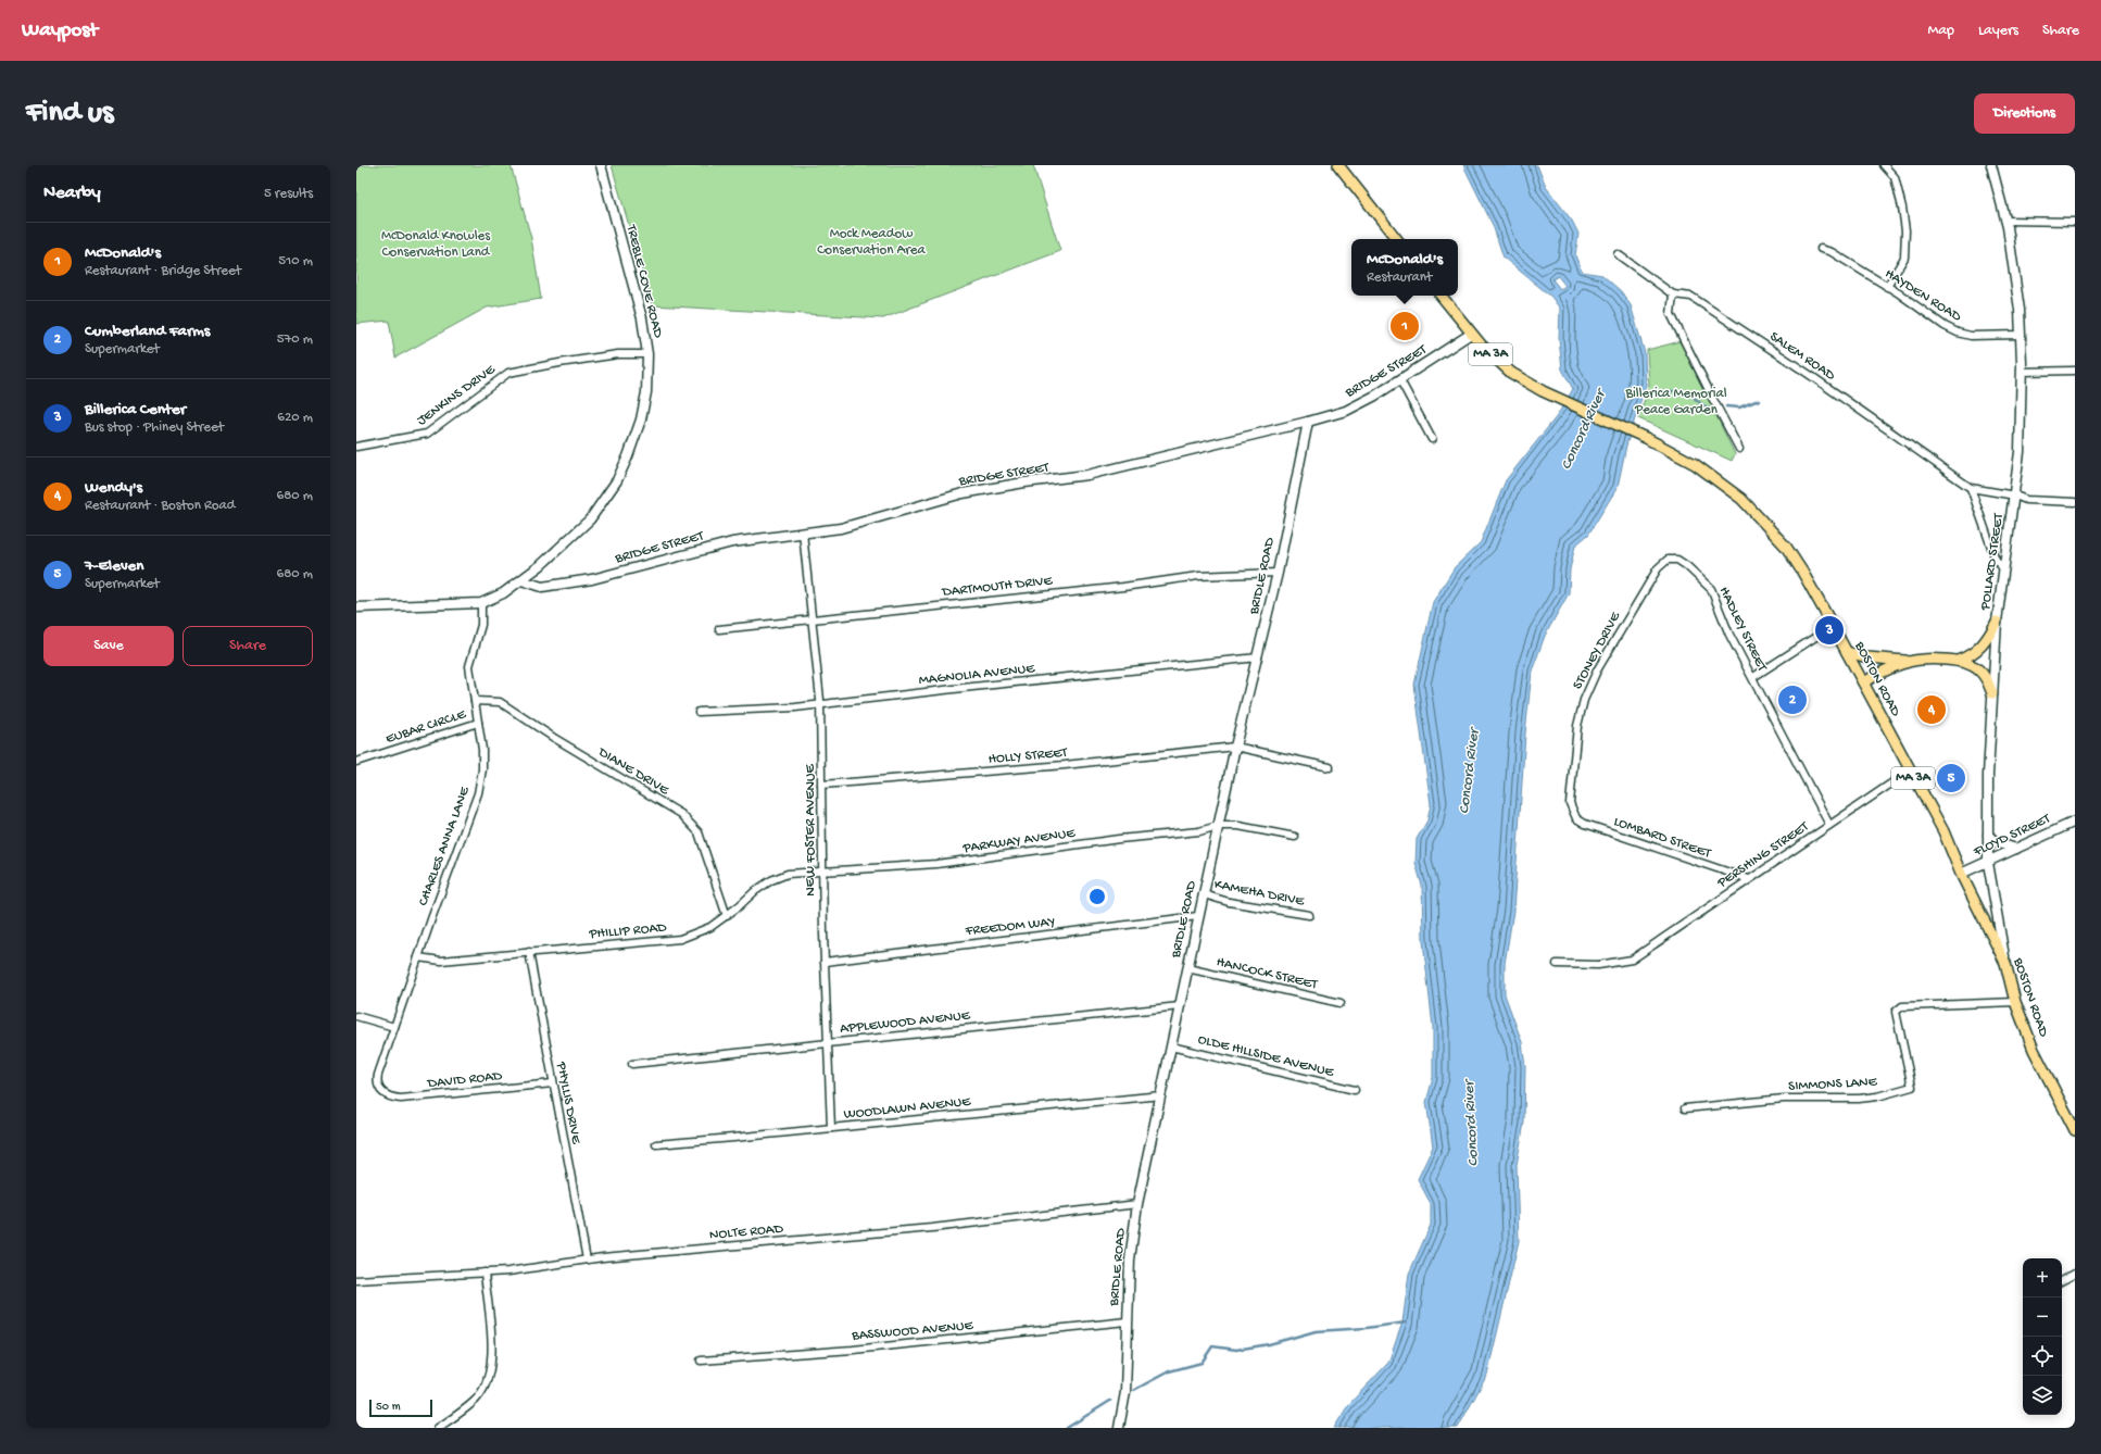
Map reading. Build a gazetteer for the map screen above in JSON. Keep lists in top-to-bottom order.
{
  "streets": {
    "main road": [
      "TREBLE COVE ROAD",
      "MA 3A",
      "BRIDGE STREET",
      "POLLARD STREET",
      "BRIDLE ROAD",
      "BOSTON ROAD",
      "FLOYD STREET"
    ],
    "street": [
      "HAYDEN ROAD",
      "SALEM ROAD",
      "JENKINS DRIVE",
      "DARTMOUTH DRIVE",
      "HADLEY STREET",
      "STONEY DRIVE",
      "MAGNOLIA AVENUE",
      "EUBAR CIRCLE",
      "HOLLY STREET",
      "DIANE DRIVE",
      "NEW FOSTER AVENUE",
      "LOMBARD STREET",
      "PARKWAY AVENUE",
      "CHARLES ANNA LANE",
      "PERSHING STREET",
      "KAMEHA DRIVE",
      "FREEDOM WAY",
      "PHILLIP ROAD",
      "HANCOCK STREET",
      "APPLEWOOD AVENUE",
      "OLDE HILLSIDE AVENUE",
      "DAVID ROAD",
      "SIMMONS LANE",
      "PHYLLIS DRIVE",
      "WOODLAWN AVENUE",
      "NOLTE ROAD",
      "BASSWOOD AVENUE"
    ]
  },
  "crossings": [
    ["TREBLE COVE ROAD", "BRIDGE STREET"],
    ["TREBLE COVE ROAD", "JENKINS DRIVE"],
    ["TREBLE COVE ROAD", "CHARLES ANNA LANE"],
    ["HAYDEN ROAD", "POLLARD STREET"],
    ["SALEM ROAD", "POLLARD STREET"],
    ["BRIDGE STREET", "BRIDLE ROAD"],
    ["BRIDGE STREET", "BOSTON ROAD"],
    ["BRIDGE STREET", "NEW FOSTER AVENUE"],
    ["POLLARD STREET", "BOSTON ROAD"],
    ["POLLARD STREET", "FLOYD STREET"],
    ["BRIDLE ROAD", "DARTMOUTH DRIVE"],
    ["BRIDLE ROAD", "MAGNOLIA AVENUE"],
    ["BRIDLE ROAD", "HOLLY STREET"],
    ["BRIDLE ROAD", "PARKWAY AVENUE"],
    ["BRIDLE ROAD", "KAMEHA DRIVE"],
    ["BRIDLE ROAD", "FREEDOM WAY"],
    ["BRIDLE ROAD", "HANCOCK STREET"],
    ["BRIDLE ROAD", "APPLEWOOD AVENUE"],
    ["BRIDLE ROAD", "OLDE HILLSIDE AVENUE"],
    ["BRIDLE ROAD", "WOODLAWN AVENUE"],
    ["BRIDLE ROAD", "NOLTE ROAD"],
    ["BRIDLE ROAD", "BASSWOOD AVENUE"],
    ["DARTMOUTH DRIVE", "NEW FOSTER AVENUE"],
    ["HADLEY STREET", "STONEY DRIVE"],
    ["HADLEY STREET", "PERSHING STREET"],
    ["STONEY DRIVE", "LOMBARD STREET"],
    ["MAGNOLIA AVENUE", "NEW FOSTER AVENUE"],
    ["BOSTON ROAD", "FLOYD STREET"],
    ["BOSTON ROAD", "PERSHING STREET"],
    ["BOSTON ROAD", "SIMMONS LANE"],
    ["EUBAR CIRCLE", "CHARLES ANNA LANE"],
    ["HOLLY STREET", "NEW FOSTER AVENUE"],
    ["DIANE DRIVE", "CHARLES ANNA LANE"],
    ["DIANE DRIVE", "PHILLIP ROAD"],
    ["NEW FOSTER AVENUE", "PARKWAY AVENUE"],
    ["NEW FOSTER AVENUE", "FREEDOM WAY"],
    ["NEW FOSTER AVENUE", "PHILLIP ROAD"],
    ["NEW FOSTER AVENUE", "APPLEWOOD AVENUE"],
    ["NEW FOSTER AVENUE", "WOODLAWN AVENUE"],
    ["LOMBARD STREET", "PERSHING STREET"],
    ["PARKWAY AVENUE", "PHILLIP ROAD"],
    ["CHARLES ANNA LANE", "PHILLIP ROAD"],
    ["CHARLES ANNA LANE", "DAVID ROAD"],
    ["PHILLIP ROAD", "PHYLLIS DRIVE"],
    ["DAVID ROAD", "PHYLLIS DRIVE"],
    ["PHYLLIS DRIVE", "NOLTE ROAD"]
  ],
  "water": ["Concord River"],
  "parks": ["Mock Meadow Conservation Area", "McDonald Knowles Conservation Land", "Billerica Memorial Peace Garden"],
  "scale_bar": "50 m",
  "page": {
    "header": "Waypost",
    "nav": ["Map", "Layers", "Share"],
    "buttons": [
      "Directions",
      ["Save", "Share"]
    ],
    "title": "Find us",
    "heading": ["Nearby", "5 results"],
    "list": [
      {
        "mark": "1",
        "name": "McDonald's",
        "note": "Restaurant · Bridge Street",
        "value": "510 m"
      },
      {
        "mark": "2",
        "name": "Cumberland Farms",
        "note": "Supermarket",
        "value": "570 m"
      },
      {
        "mark": "3",
        "name": "Billerica Center",
        "note": "Bus stop · Phiney Street",
        "value": "620 m"
      },
      {
        "mark": "4",
        "name": "Wendy's",
        "note": "Restaurant · Boston Road",
        "value": "680 m"
      },
      {
        "mark": "5",
        "name": "7-Eleven",
        "note": "Supermarket",
        "value": "680 m"
      }
    ],
    "popup": ["McDonald's", "Restaurant"],
    "pins": [
      "1",
      "3",
      "2",
      "4",
      "5"
    ],
    "map_buttons": ["+", "−"],
    "scale": "50 m"
  }
}
